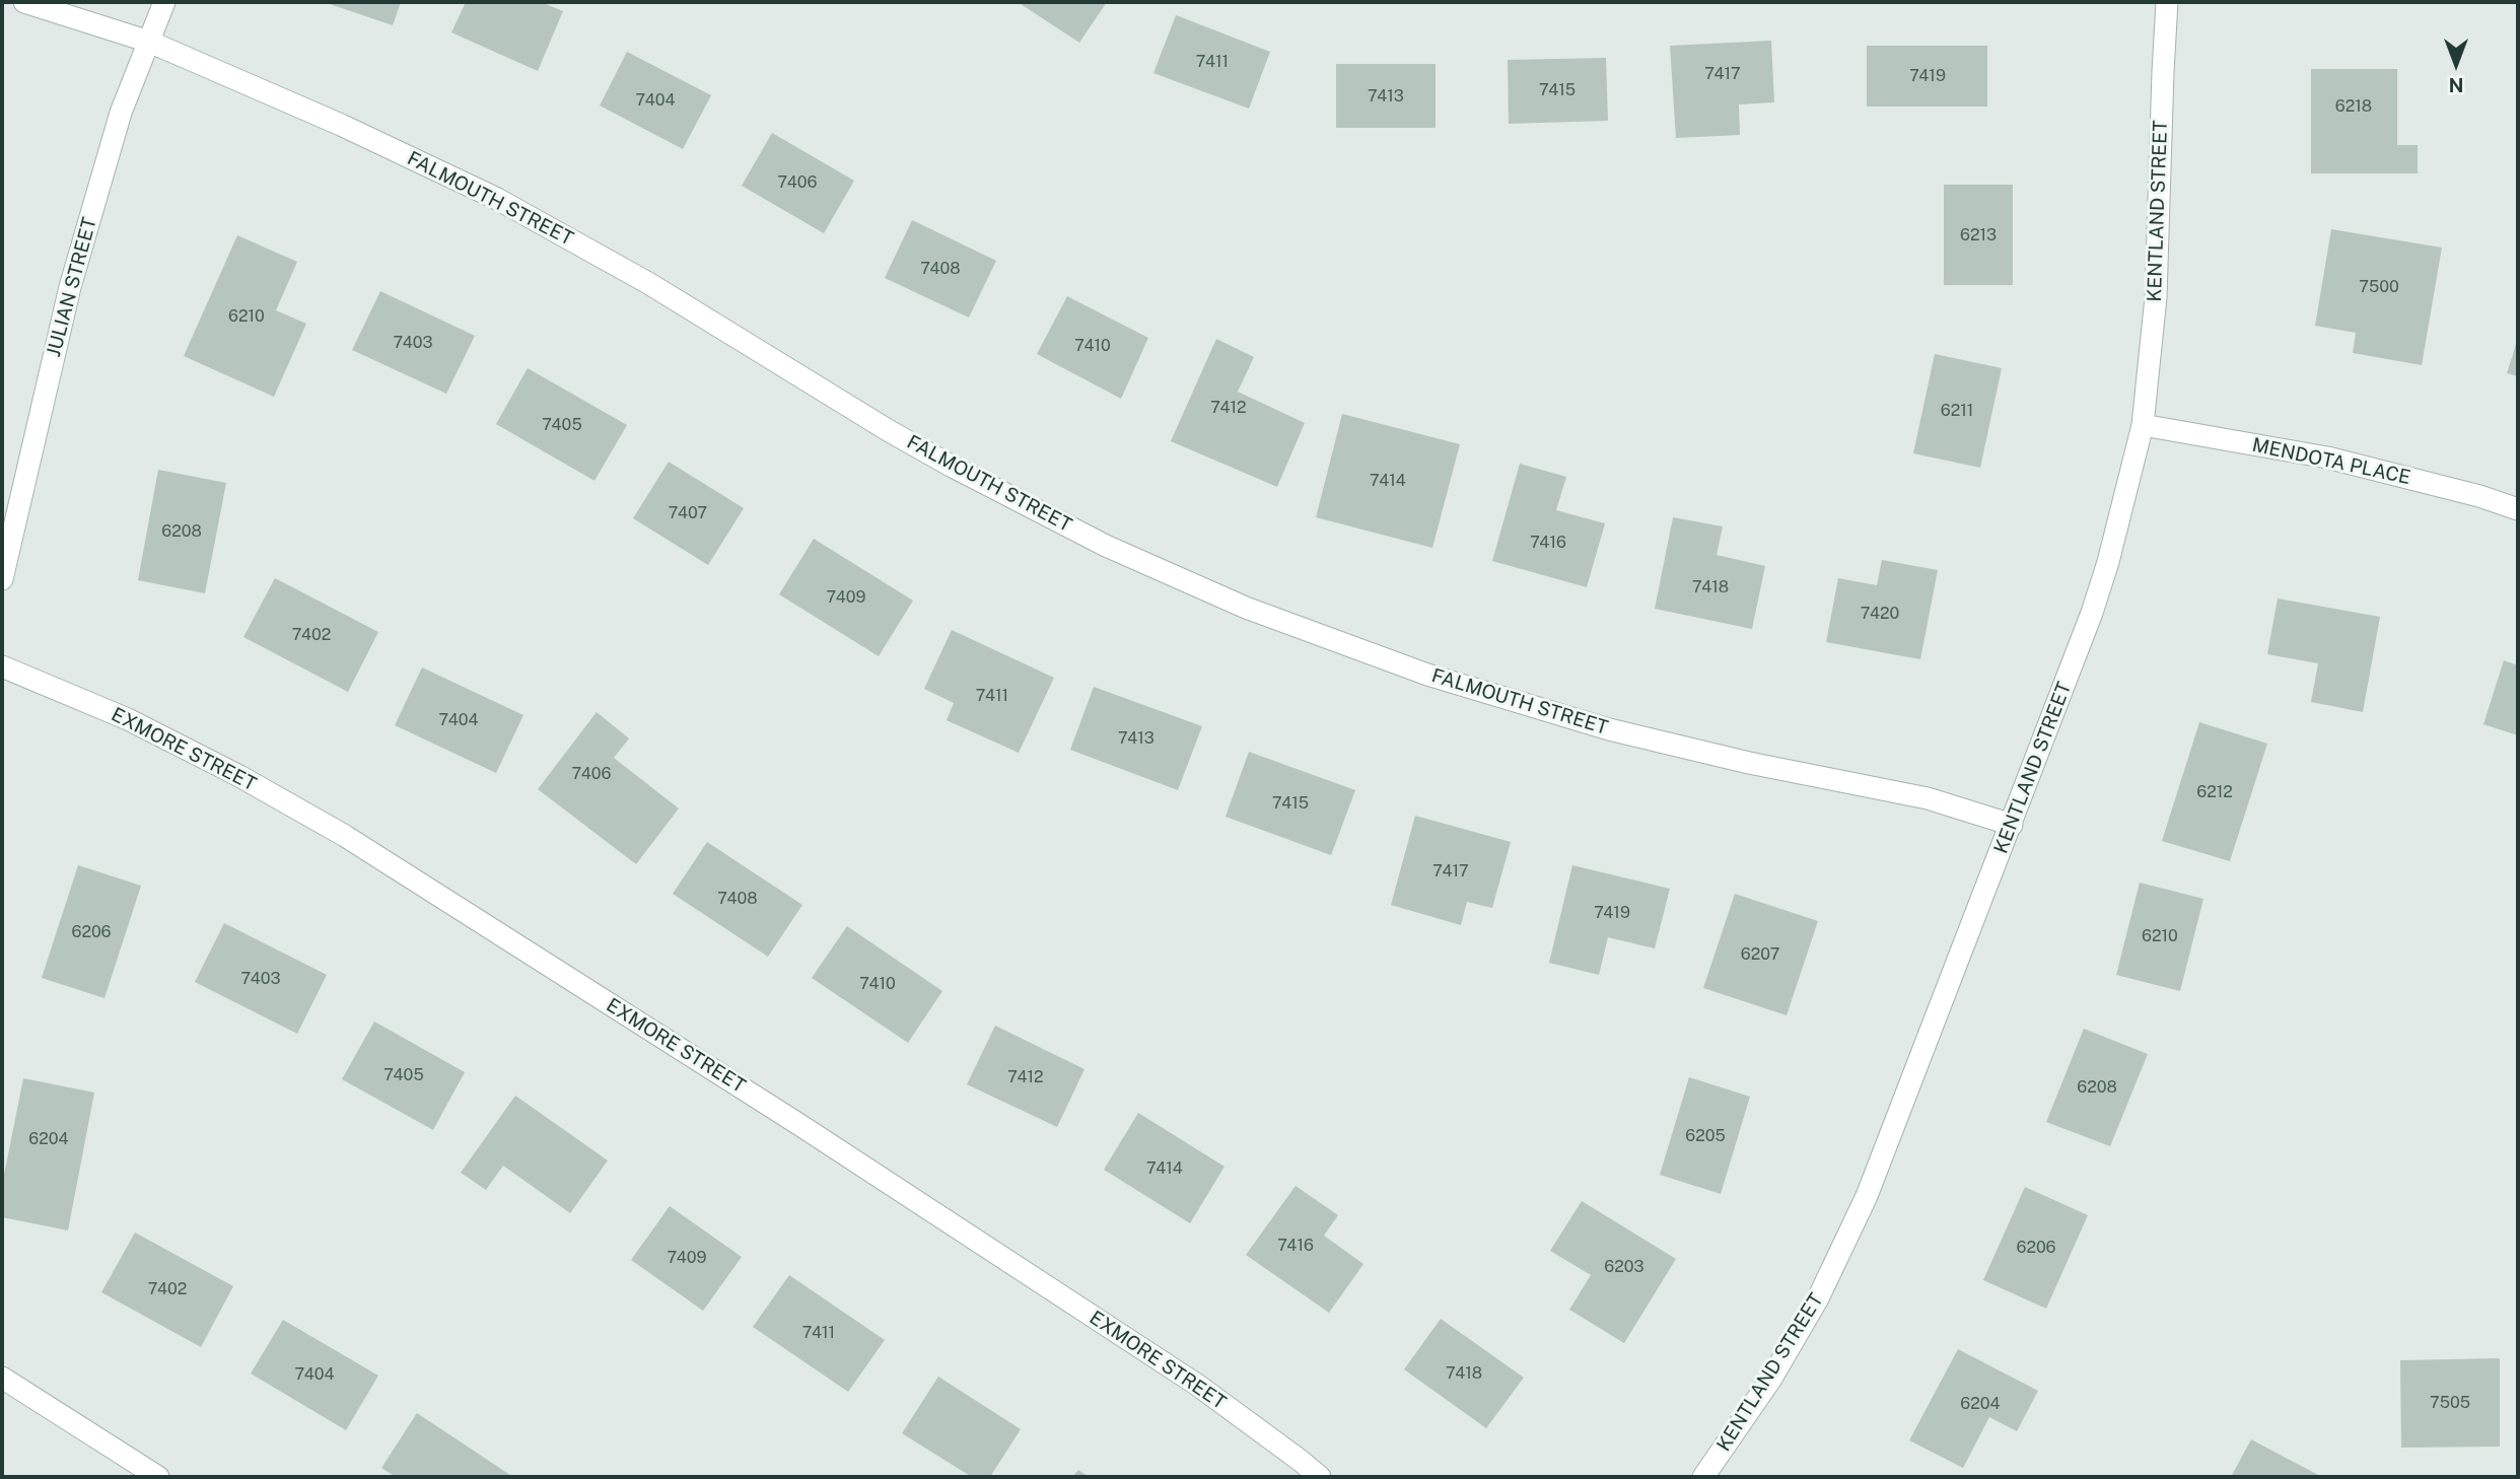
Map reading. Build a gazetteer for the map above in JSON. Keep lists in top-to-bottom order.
{
  "streets": {
    "street": [
      "FALMOUTH STREET",
      "KENTLAND STREET",
      "JULIAN STREET",
      "MENDOTA PLACE",
      "EXMORE STREET"
    ]
  },
  "crossings": [
    ["FALMOUTH STREET", "KENTLAND STREET"],
    ["FALMOUTH STREET", "JULIAN STREET"],
    ["KENTLAND STREET", "MENDOTA PLACE"]
  ],
  "house_numbers": [
    "7411",
    "7417",
    "7419",
    "7415",
    "7413",
    "7404",
    "6218",
    "7406",
    "6213",
    "7408",
    "7500",
    "6210",
    "7403",
    "7410",
    "7412",
    "6211",
    "7405",
    "7414",
    "7407",
    "6208",
    "7416",
    "7418",
    "7409",
    "7420",
    "7402",
    "7411",
    "7404",
    "7413",
    "7406",
    "6212",
    "7415",
    "7417",
    "7408",
    "7419",
    "6206",
    "6210",
    "6207",
    "7403",
    "7410",
    "7405",
    "7412",
    "6208",
    "6205",
    "6204",
    "7414",
    "7416",
    "6206",
    "7409",
    "6203",
    "7402",
    "7411",
    "7418",
    "7404",
    "7505",
    "6204"
  ],
  "north": "bottom"
}
